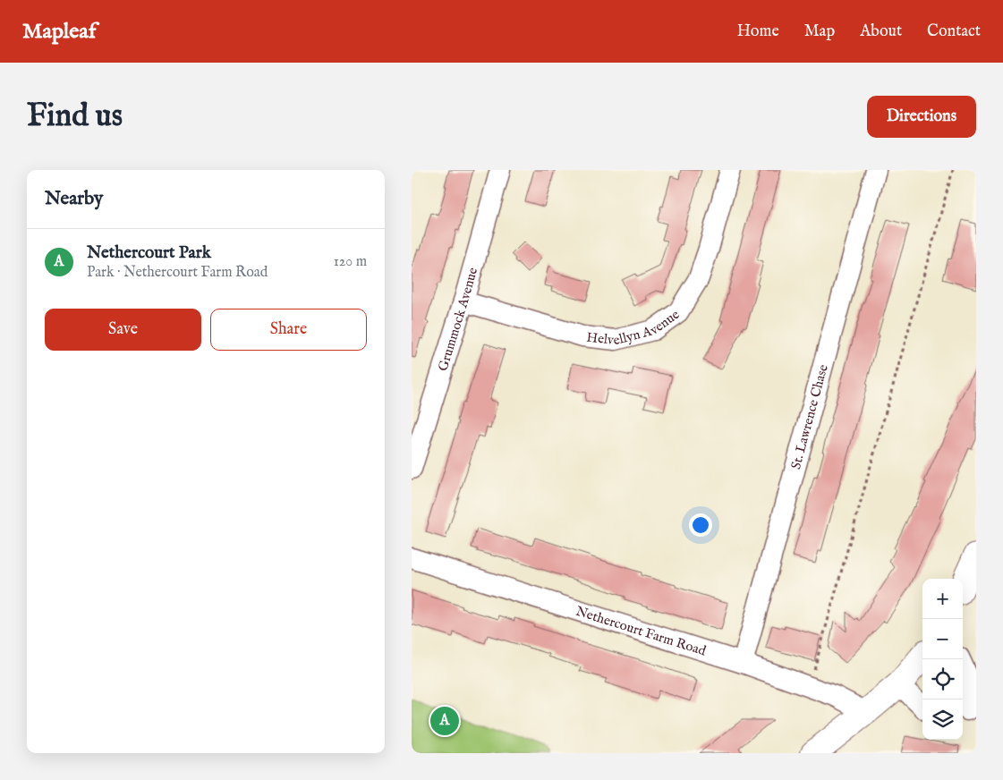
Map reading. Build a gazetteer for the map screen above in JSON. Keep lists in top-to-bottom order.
{
  "streets": {
    "street": [
      "Grummock Avenue",
      "Helvellyn Avenue",
      "St. Lawrence Chase",
      "Nethercourt Farm Road"
    ]
  },
  "crossings": [
    ["Grummock Avenue", "Helvellyn Avenue"],
    ["St. Lawrence Chase", "Nethercourt Farm Road"]
  ],
  "page": {
    "header": "Mapleaf",
    "nav": [
      "Home",
      "Map",
      "About",
      "Contact"
    ],
    "buttons": [
      "Directions",
      ["Save", "Share"]
    ],
    "title": "Find us",
    "heading": "Nearby",
    "list": [
      {
        "mark": "A",
        "name": "Nethercourt Park",
        "note": "Park · Nethercourt Farm Road",
        "value": "120 m"
      }
    ],
    "map_buttons": ["+", "−"],
    "pins": "A"
  }
}
